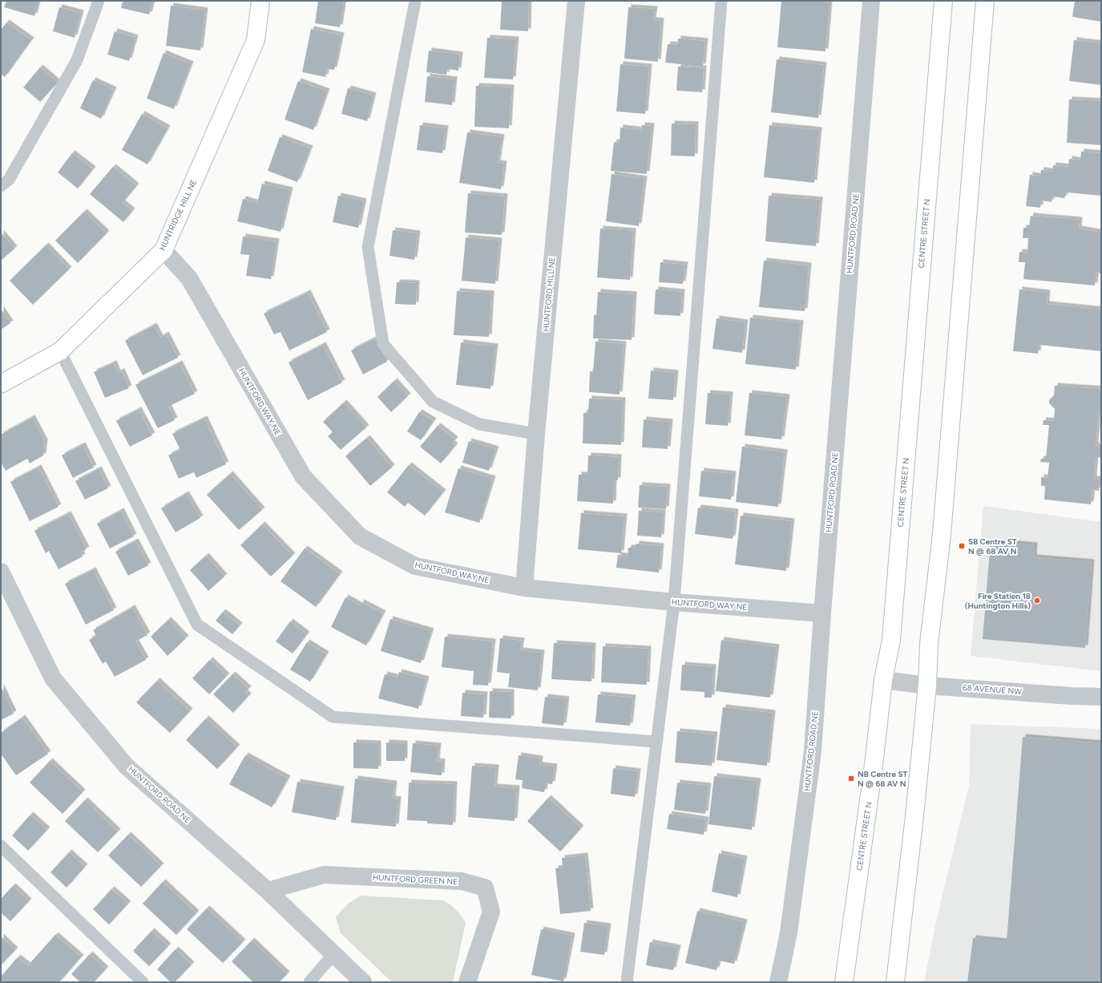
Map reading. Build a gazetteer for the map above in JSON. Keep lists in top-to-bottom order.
{
  "streets": {
    "main road": ["HUNTRIDGE HILL NE", "CENTRE STREET N"],
    "street": [
      "HUNTFORD ROAD NE",
      "HUNTFORD HILL NE",
      "HUNTFORD WAY NE",
      "68 AVENUE NW",
      "HUNTFORD GREEN NE"
    ]
  },
  "crossings": [
    ["HUNTRIDGE HILL NE", "HUNTFORD WAY NE"],
    ["HUNTFORD ROAD NE", "HUNTFORD WAY NE"],
    ["HUNTFORD ROAD NE", "HUNTFORD GREEN NE"],
    ["CENTRE STREET N", "68 AVENUE NW"],
    ["HUNTFORD HILL NE", "HUNTFORD WAY NE"]
  ],
  "places": {
    "transit": ["SB Centre ST N @ 68 AV N", "NB Centre ST N @ 68 AV N"],
    "other": ["Fire Station 18 (Huntington Hills)"]
  }
}
